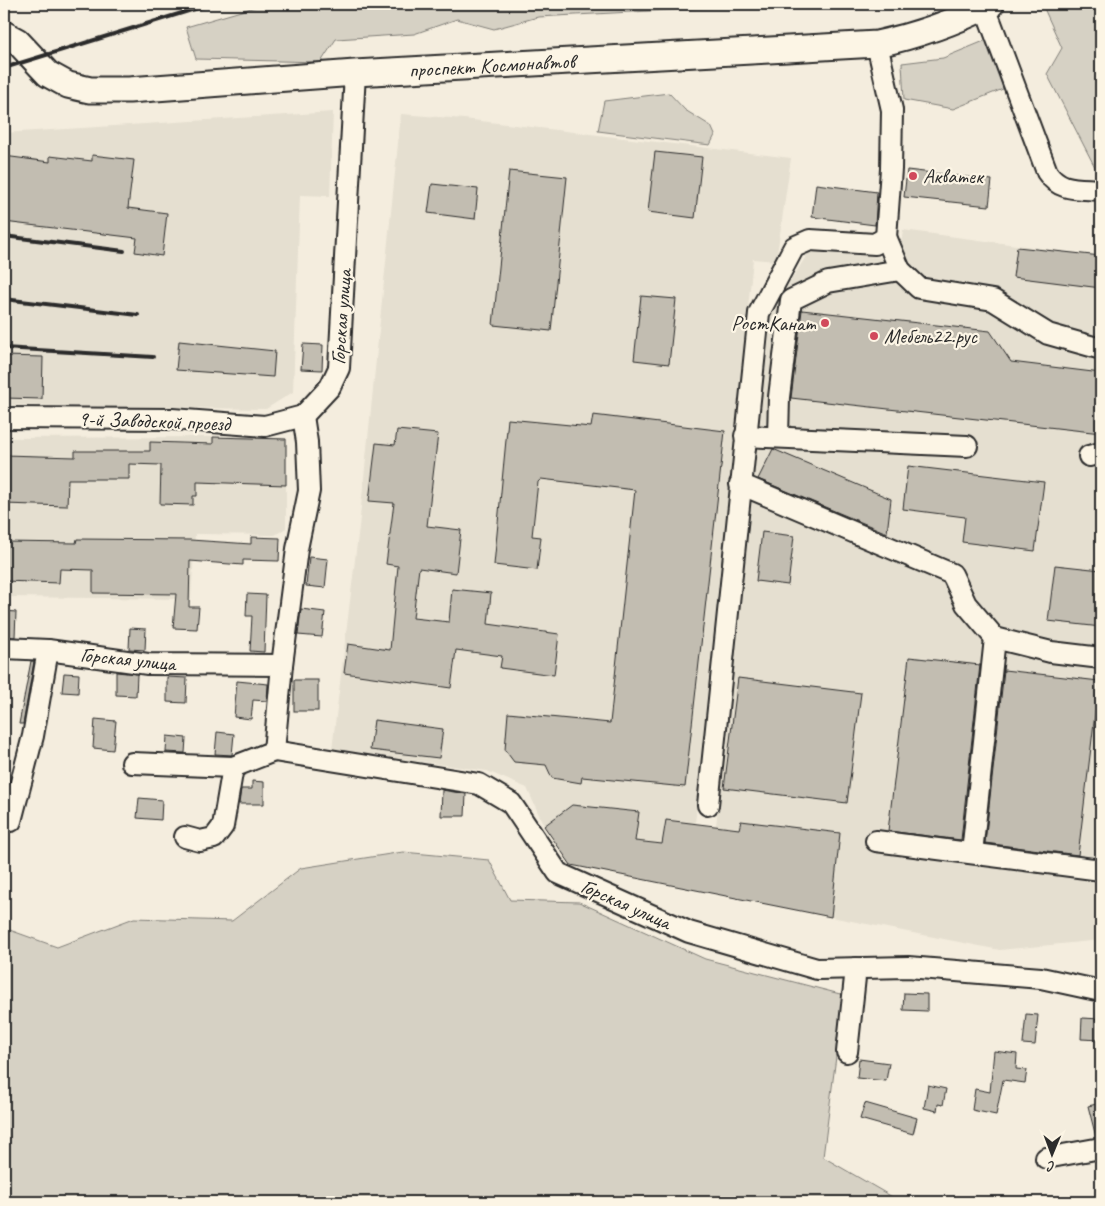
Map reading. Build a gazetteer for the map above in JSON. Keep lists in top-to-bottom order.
{
  "streets": {
    "main road": ["проспект Космонавтов"],
    "street": ["Горская улица", "9-й Заводской проезд"]
  },
  "crossings": [
    ["проспект Космонавтов", "Горская улица"],
    ["Горская улица", "9-й Заводской проезд"]
  ],
  "places": ["Акватек", "РостКанат", "Мебель22.рус"],
  "north": "bottom"
}
